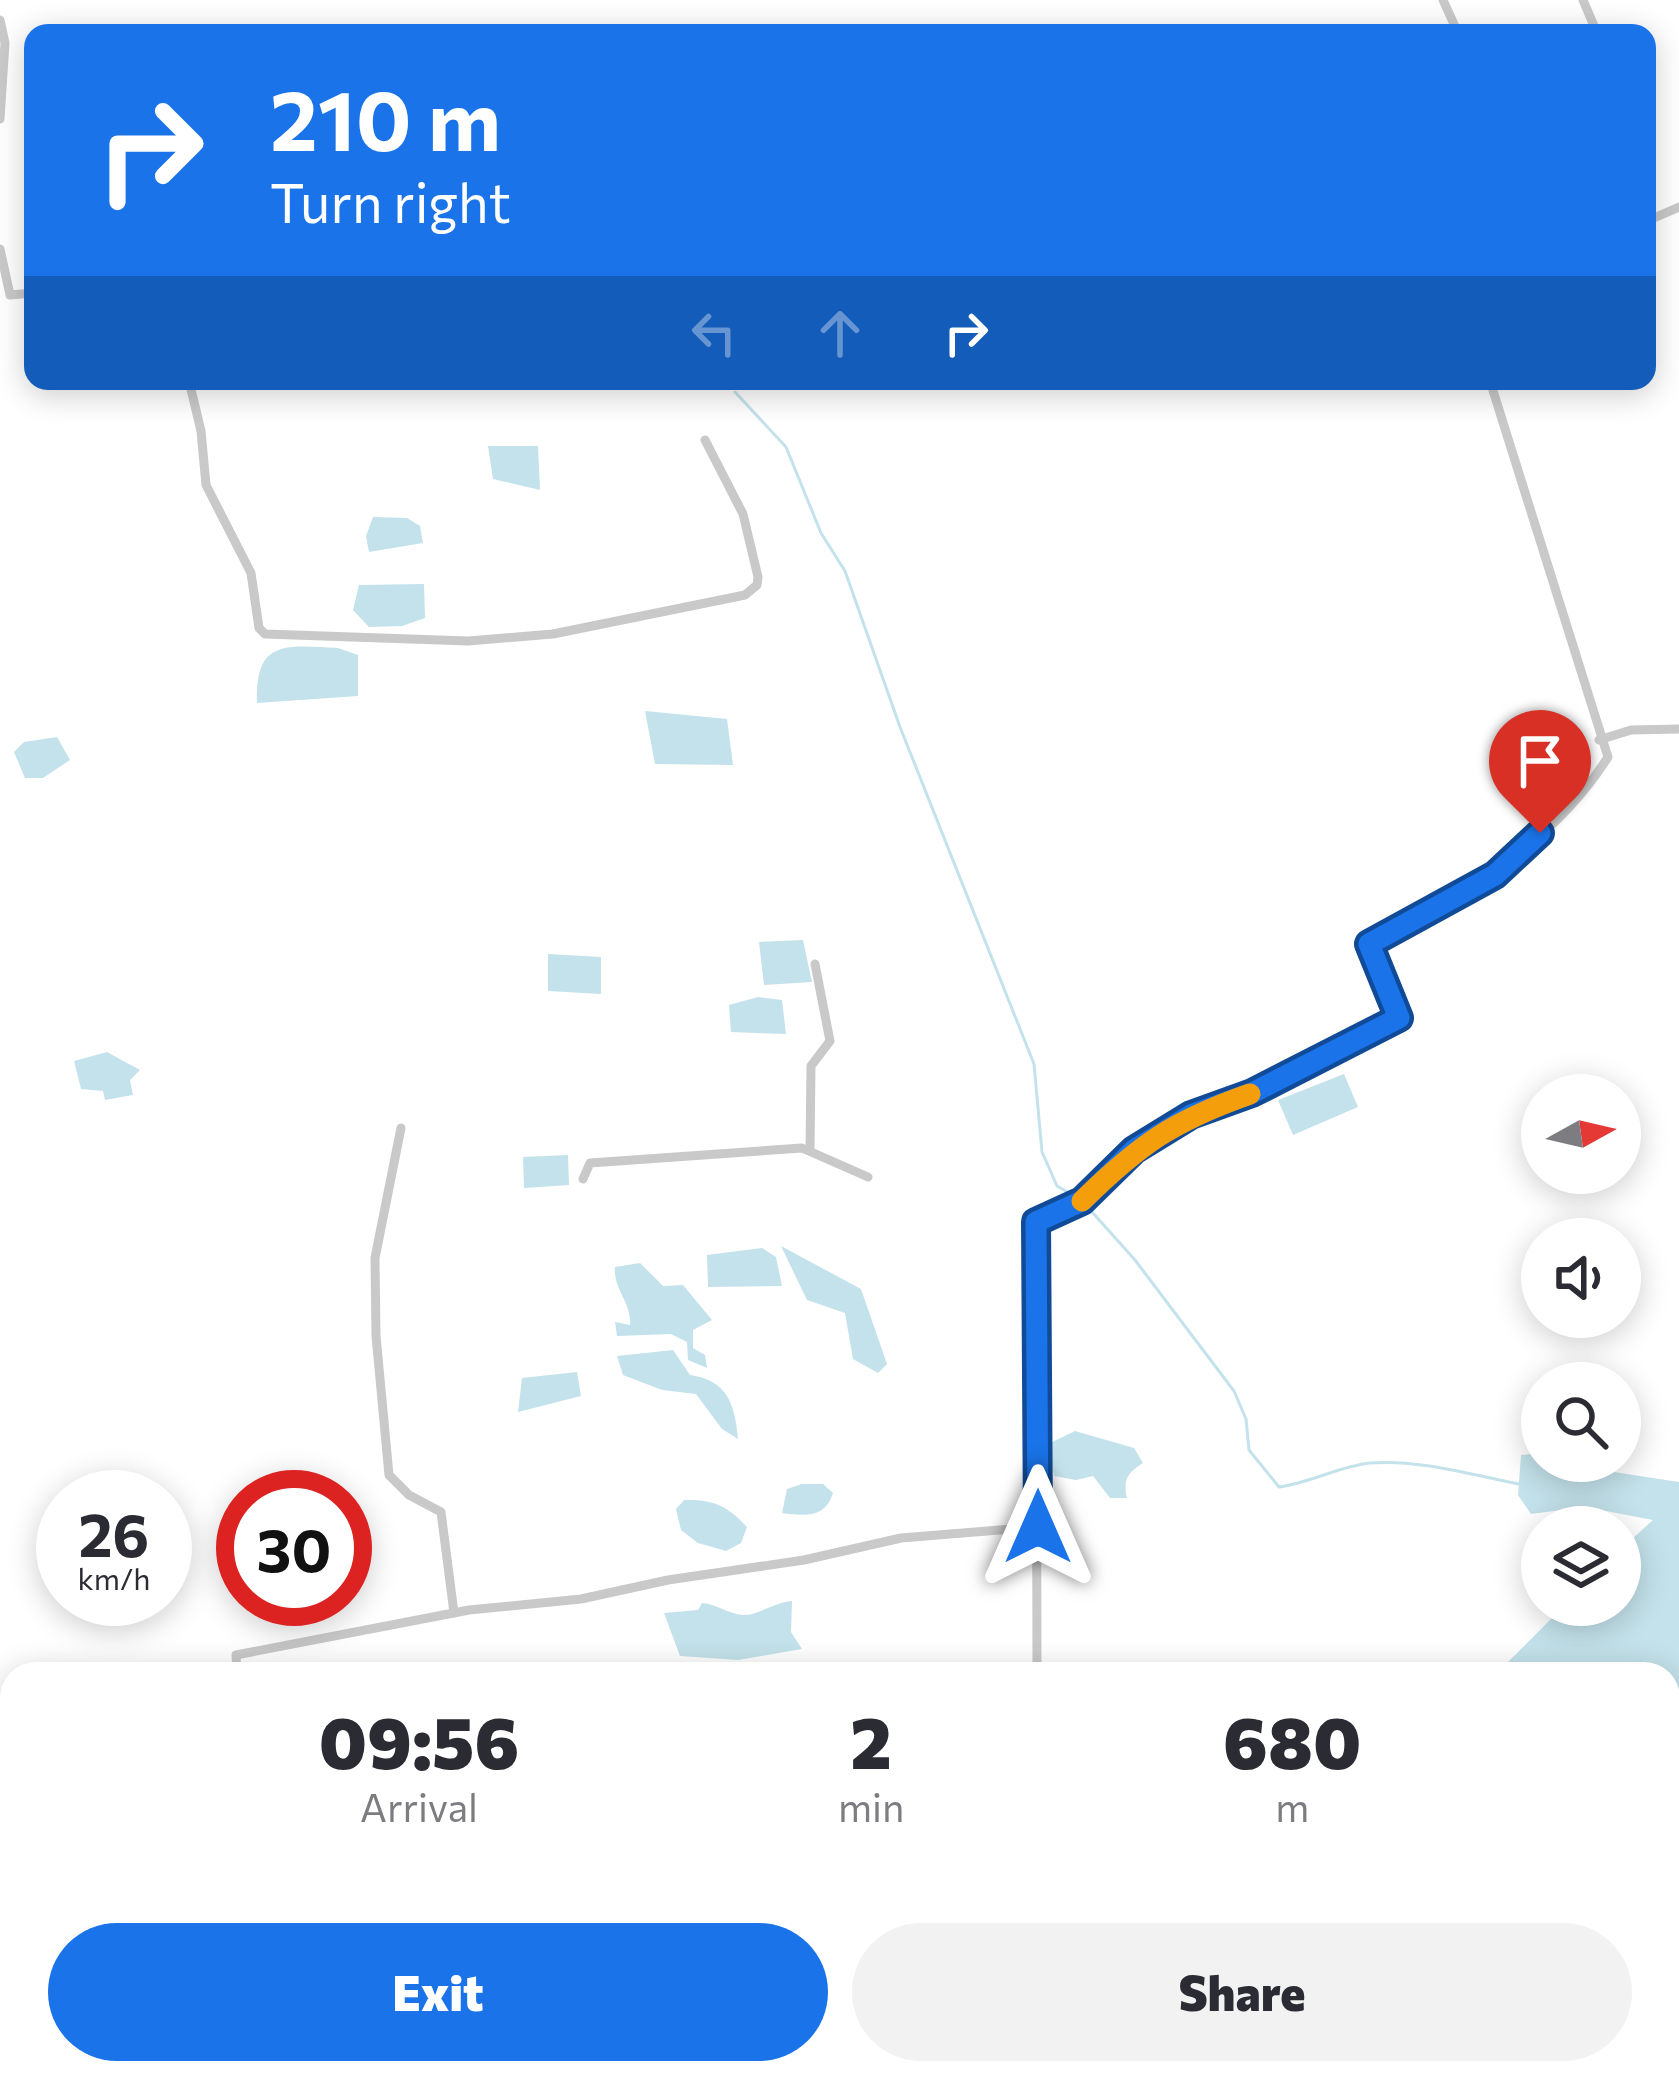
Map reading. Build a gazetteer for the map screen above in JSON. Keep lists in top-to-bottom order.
{
  "north": "right",
  "page": {
    "turn": ["210 m", "Turn right"],
    "speed": "26 km/h",
    "limit": "30",
    "eta": [
      "09:56",
      "Arrival",
      "2",
      "min",
      "680",
      "m"
    ],
    "buttons": ["Exit", "Share"]
  }
}
